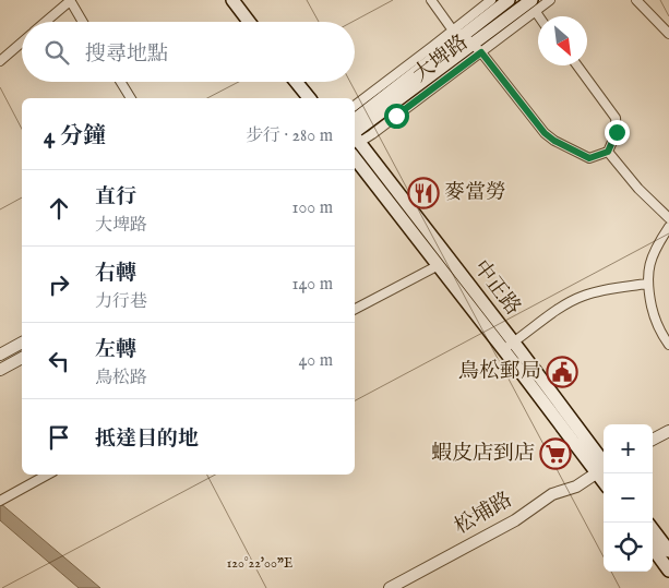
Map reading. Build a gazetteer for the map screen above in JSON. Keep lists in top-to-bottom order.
{
  "streets": {
    "main road": ["大埤路", "中正路"],
    "street": ["松埔路"]
  },
  "places": {
    "restaurant": ["麥當勞"],
    "public building": ["鳥松郵局"],
    "supermarket": ["蝦皮店到店"]
  },
  "north": "bottom right",
  "page": {
    "search": "搜尋地點",
    "heading": ["4 分鐘", "步行 · 280 m"],
    "list": [
      ["直行", "大埤路", "100 m"],
      ["右轉", "力行巷", "140 m"],
      ["左轉", "鳥松路", "40 m"],
      "抵達目的地"
    ],
    "map_buttons": ["+", "−"]
  },
  "coordinates": ["120°22'00\"E"]
}
